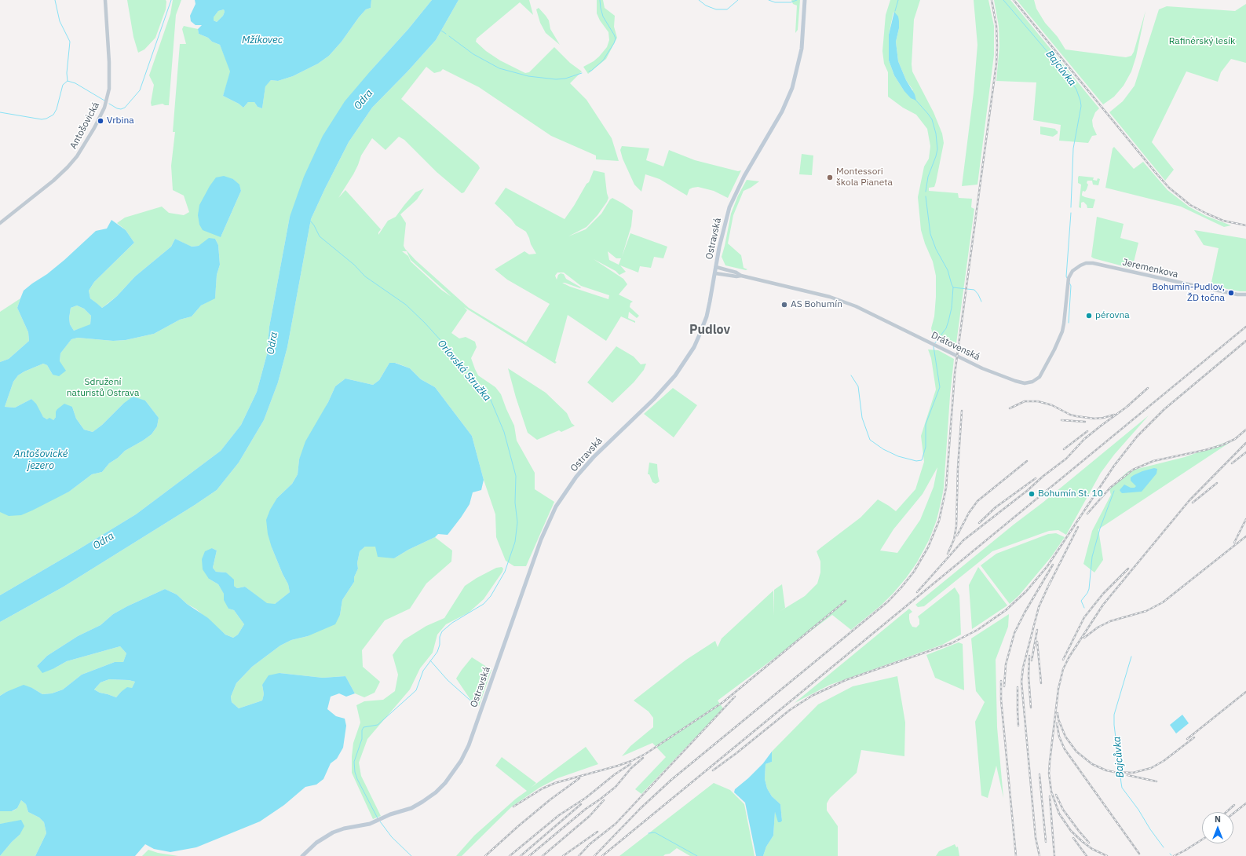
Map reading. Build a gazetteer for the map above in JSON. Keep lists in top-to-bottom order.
{
  "streets": {
    "main road": ["Ostravská"],
    "street": ["Antošovická", "Jeremenkova", "Drátovenská"]
  },
  "crossings": [
    ["Ostravská", "Drátovenská"],
    ["Jeremenkova", "Drátovenská"]
  ],
  "districts": ["Pudlov"],
  "water": [
    "Mžíkovec",
    "Bajcůvka",
    "Odra",
    "Orlovská Stružka",
    "Antošovické jezero"
  ],
  "parks": ["Rafinérský lesík", "Sdružení naturistů Ostrava"],
  "places": [
    "Vrbina",
    "Montessori škola Pianeta",
    "Bohumín-Pudlov, ŽD točna",
    "AS Bohumín",
    "pérovna",
    "Bohumín St. 10"
  ],
  "north": "top"
}
